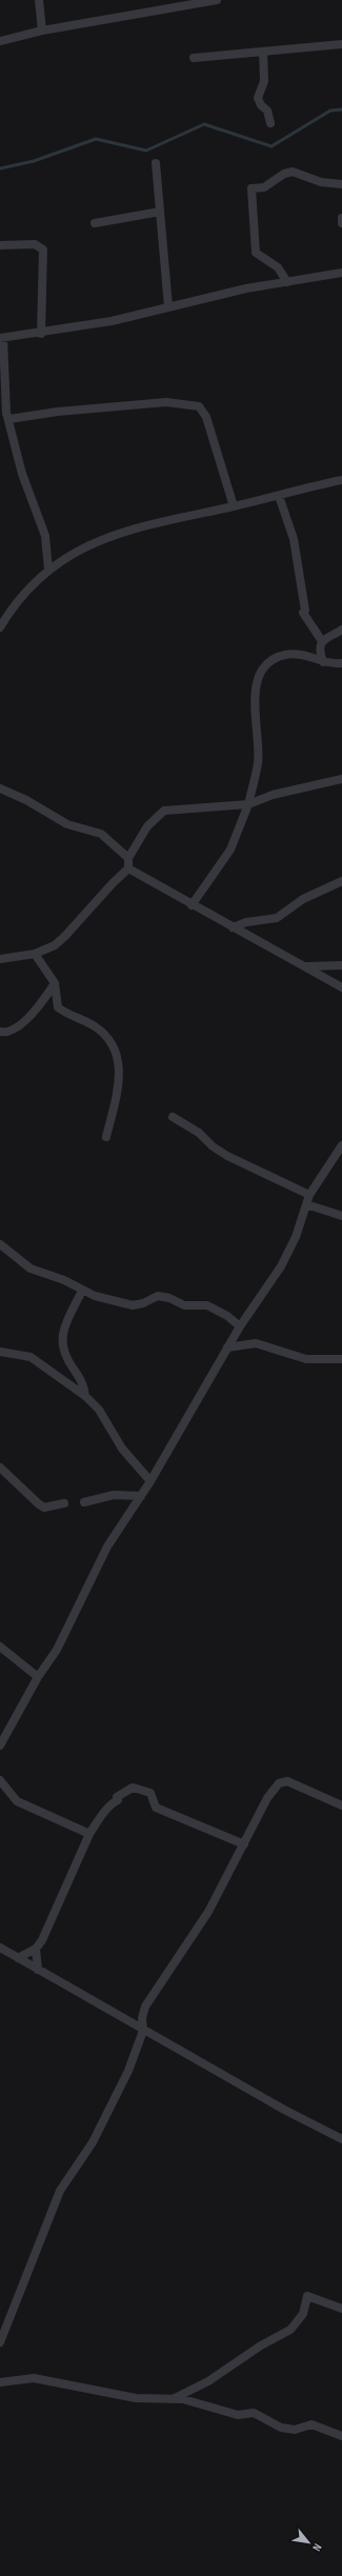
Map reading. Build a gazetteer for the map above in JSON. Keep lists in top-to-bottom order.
{
  "north": "bottom right"
}
